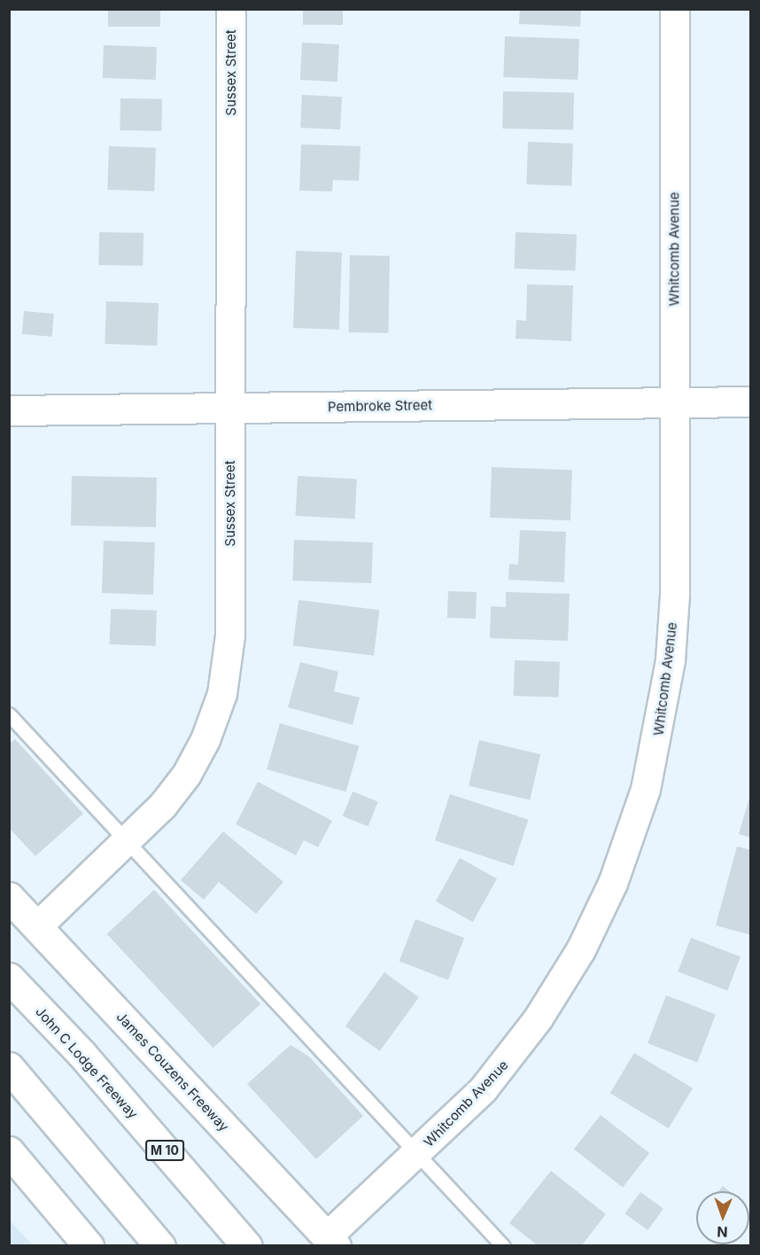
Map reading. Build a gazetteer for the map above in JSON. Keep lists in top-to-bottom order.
{
  "streets": {
    "main road": [
      "Pembroke Street",
      "John C Lodge Freeway",
      "James Couzens Freeway",
      "M 10"
    ],
    "street": ["Sussex Street", "Whitcomb Avenue"]
  },
  "crossings": [
    ["Sussex Street", "Pembroke Street"],
    ["Sussex Street", "James Couzens Freeway"],
    ["Whitcomb Avenue", "Pembroke Street"],
    ["Whitcomb Avenue", "James Couzens Freeway"]
  ],
  "north": "bottom"
}
